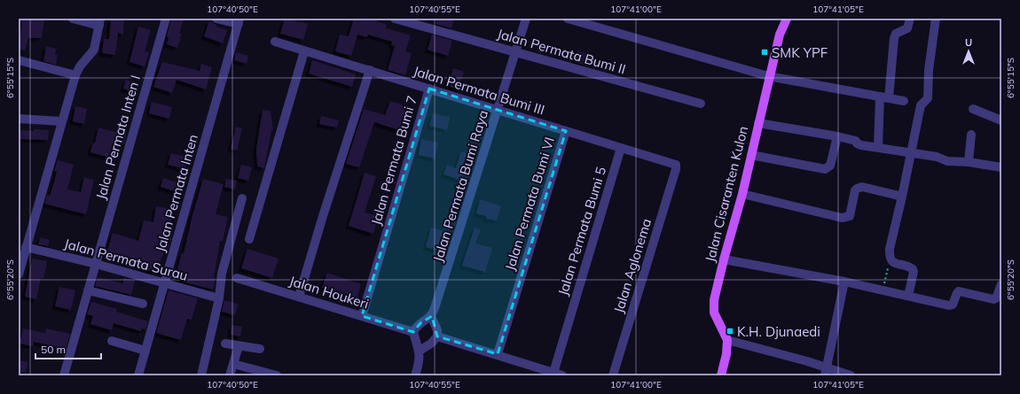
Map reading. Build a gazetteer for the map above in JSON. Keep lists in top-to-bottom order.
{
  "streets": {
    "main road": ["Jalan Cisaranten Kulon"],
    "street": [
      "Jalan Permata Bumi II",
      "Jalan Permata Bumi III",
      "Jalan Permata Inten I",
      "Jalan Permata Bumi 7",
      "Jalan Permata Bumi Raya",
      "Jalan Permata Inten",
      "Jalan Permata Bumi VI",
      "Jalan Permata Bumi 5",
      "Jalan Permata Surau",
      "Jalan Aglonema",
      "Jalan Houkeri"
    ]
  },
  "crossings": [
    ["Jalan Permata Bumi II", "Jalan Permata Bumi Raya"],
    ["Jalan Permata Bumi III", "Jalan Permata Bumi 7"],
    ["Jalan Permata Bumi III", "Jalan Permata Bumi Raya"],
    ["Jalan Permata Bumi III", "Jalan Permata Bumi VI"],
    ["Jalan Permata Bumi III", "Jalan Permata Bumi 5"],
    ["Jalan Permata Bumi III", "Jalan Aglonema"],
    ["Jalan Permata Inten I", "Jalan Permata Surau"],
    ["Jalan Permata Bumi 7", "Jalan Houkeri"],
    ["Jalan Permata Inten", "Jalan Permata Surau"]
  ],
  "places": {
    "transit": ["SMK YPF", "K.H. Djunaedi"]
  },
  "scale_bar": "50 m",
  "north": "top",
  "coordinates": [
    "107°40'50\"E",
    "107°40'55\"E",
    "107°41'00\"E",
    "107°41'05\"E",
    "6°55'15\"S",
    "6°55'20\"S"
  ]
}
